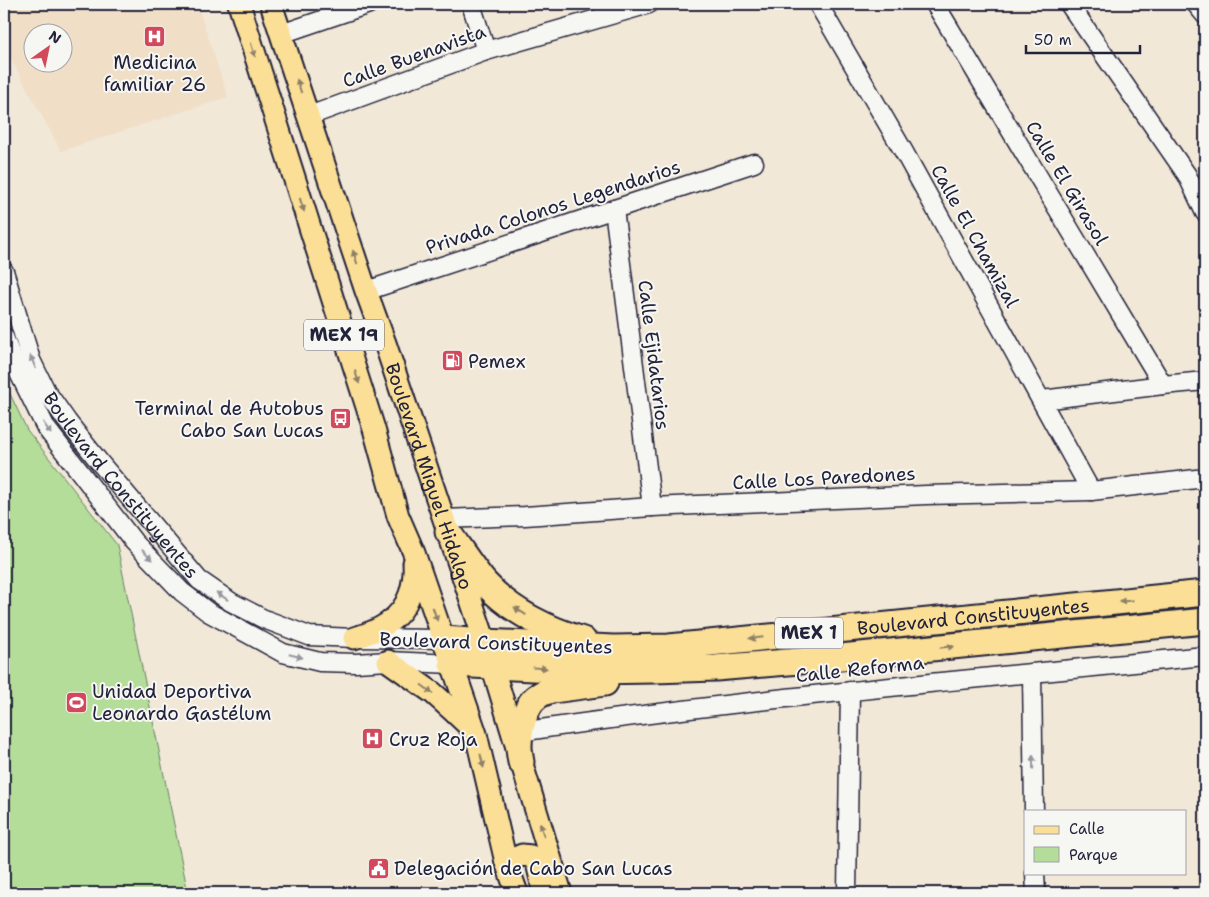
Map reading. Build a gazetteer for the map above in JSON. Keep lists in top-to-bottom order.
{
  "streets": {
    "highway": ["Boulevard Constituyentes", "MEX 1"],
    "main road": ["MEX 19", "Boulevard Miguel Hidalgo"],
    "street": [
      "Calle Buenavista",
      "Calle El Girasol",
      "Privada Colonos Legendarios",
      "Calle El Chamizal",
      "Calle Ejidatarios",
      "Calle Los Paredones",
      "Calle Reforma"
    ]
  },
  "crossings": [
    ["Calle Buenavista", "Boulevard Miguel Hidalgo"],
    ["Privada Colonos Legendarios", "Calle Ejidatarios"],
    ["Privada Colonos Legendarios", "Boulevard Miguel Hidalgo"],
    ["Calle El Chamizal", "Calle Los Paredones"],
    ["Calle Ejidatarios", "Calle Los Paredones"],
    ["Boulevard Miguel Hidalgo", "Calle Los Paredones"],
    ["Boulevard Miguel Hidalgo", "Boulevard Constituyentes"]
  ],
  "places": {
    "hospital": ["Medicina familiar 26", "Cruz Roja"],
    "fuel station": ["Pemex"],
    "bus stop": ["Terminal de Autobus Cabo San Lucas"],
    "sports": ["Unidad Deportiva Leonardo Gastélum"],
    "public building": ["Delegación de Cabo San Lucas"]
  },
  "legend": ["Calle", "Parque"],
  "scale_bar": "50 m",
  "north": "top right"
}
